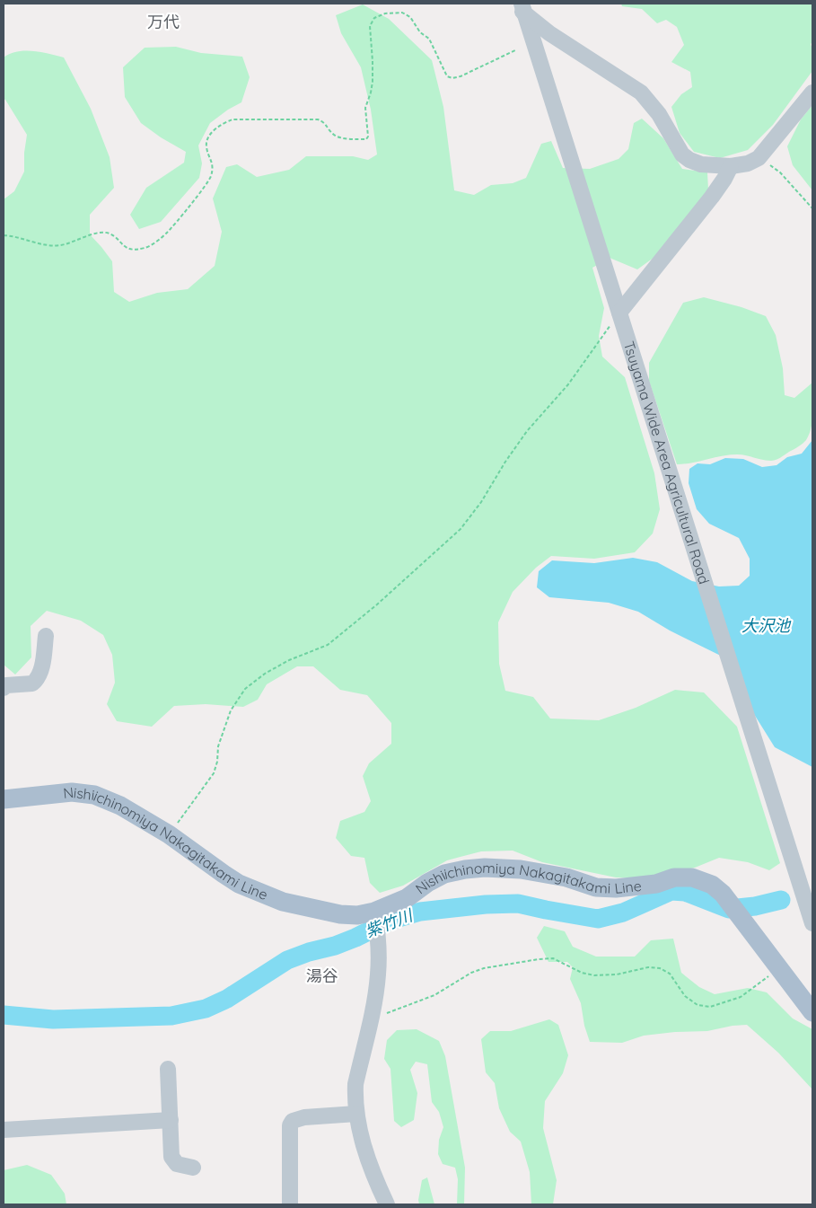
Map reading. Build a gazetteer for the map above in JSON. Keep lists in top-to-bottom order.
{
  "streets": {
    "main road": ["Nishiichinomiya Nakagitakami Line"],
    "street": ["Tsuyama Wide Area Agricultural Road"]
  },
  "districts": ["万代", "湯谷"],
  "water": ["大沢池", "紫竹川"]
}
